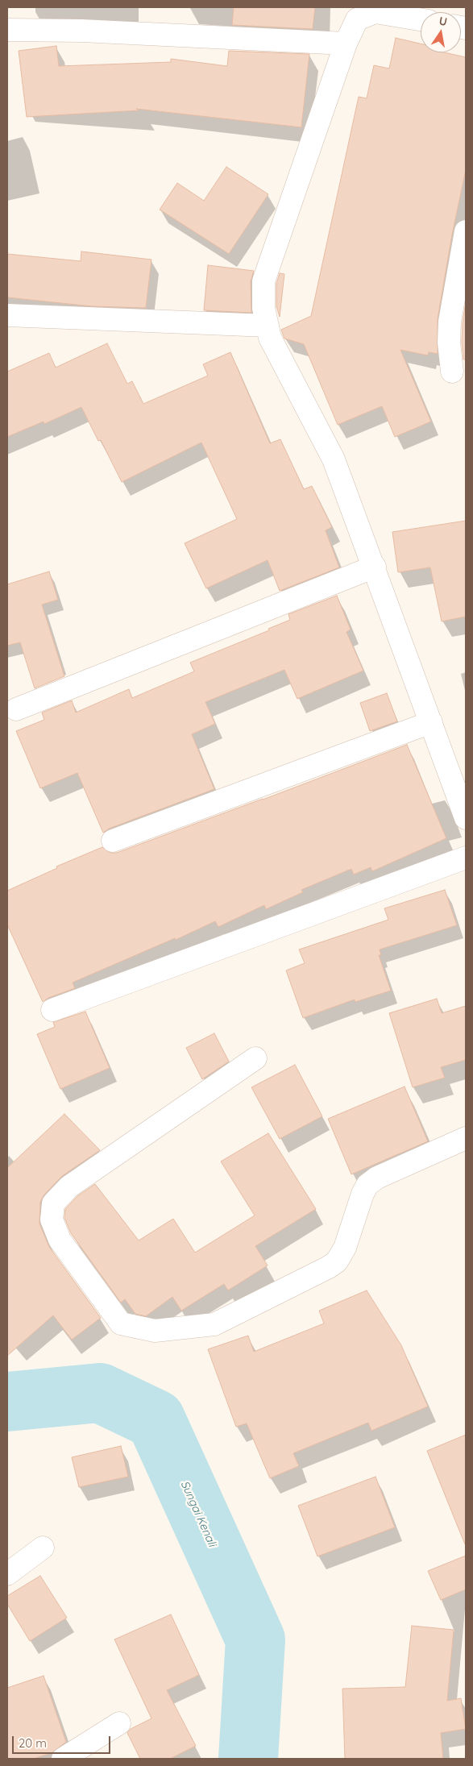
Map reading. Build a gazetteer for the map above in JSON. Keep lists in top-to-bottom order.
{
  "water": ["Sungai Kenali"],
  "scale_bar": "20 m",
  "north": "top"
}
